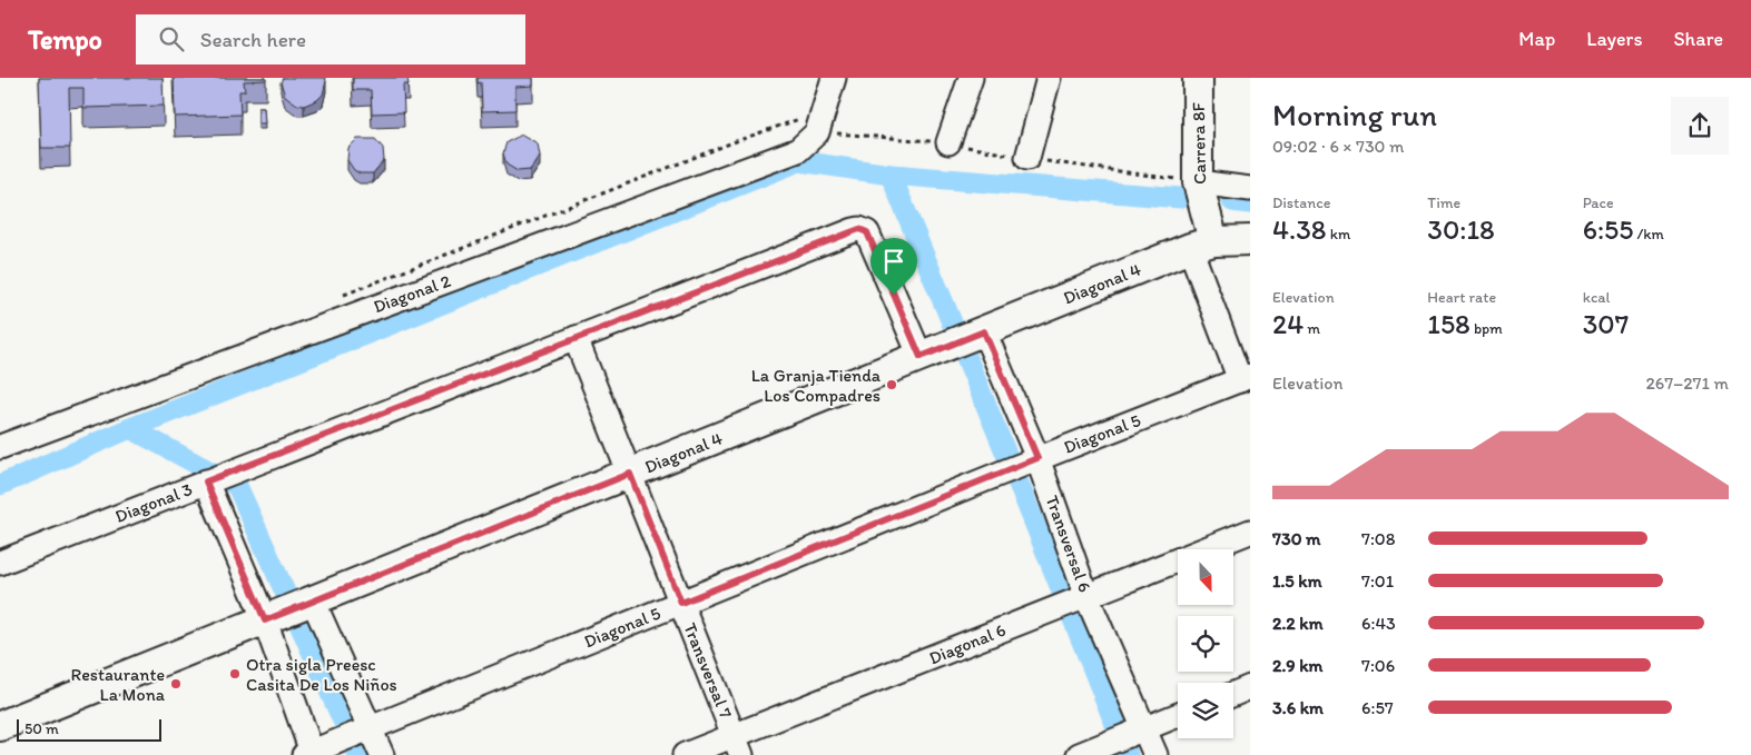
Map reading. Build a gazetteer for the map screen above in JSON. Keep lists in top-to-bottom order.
{
  "streets": {
    "street": [
      "Carrera 8F",
      "Diagonal 4",
      "Diagonal 2",
      "Diagonal 5",
      "Diagonal 3",
      "Transversal 6",
      "Diagonal 6",
      "Transversal 7"
    ]
  },
  "crossings": [
    ["Carrera 8F", "Diagonal 4"],
    ["Diagonal 4", "Diagonal 3"],
    ["Diagonal 4", "Transversal 6"],
    ["Diagonal 4", "Transversal 7"],
    ["Diagonal 5", "Transversal 6"],
    ["Diagonal 5", "Transversal 7"],
    ["Diagonal 3", "Transversal 7"],
    ["Transversal 6", "Diagonal 6"],
    ["Diagonal 6", "Transversal 7"]
  ],
  "places": ["La Granja Tienda Los Compadres", "Otra sigla Preesc Casita De Los Niños", "Restaurante La Mona"],
  "scale_bar": "50 m",
  "north": "bottom",
  "page": {
    "header": "Tempo",
    "search": "Search here",
    "nav": ["Map", "Layers", "Share"],
    "heading": ["Morning run", "09:02 · 6 × 730 m"],
    "stats": [
      ["Distance", "4.38 km"],
      ["Time", "30:18"],
      ["Pace", "6:55 /km"],
      ["Elevation", "24 m"],
      ["Heart rate", "158 bpm"],
      ["kcal", "307"]
    ],
    "chart": ["Elevation", "267–271 m"],
    "list": [
      {
        "name": "730 m",
        "note": "7:08"
      },
      {
        "name": "1.5 km",
        "note": "7:01"
      },
      {
        "name": "2.2 km",
        "note": "6:43"
      },
      {
        "name": "2.9 km",
        "note": "7:06"
      },
      {
        "name": "3.6 km",
        "note": "6:57"
      }
    ],
    "scale": "50 m"
  }
}
